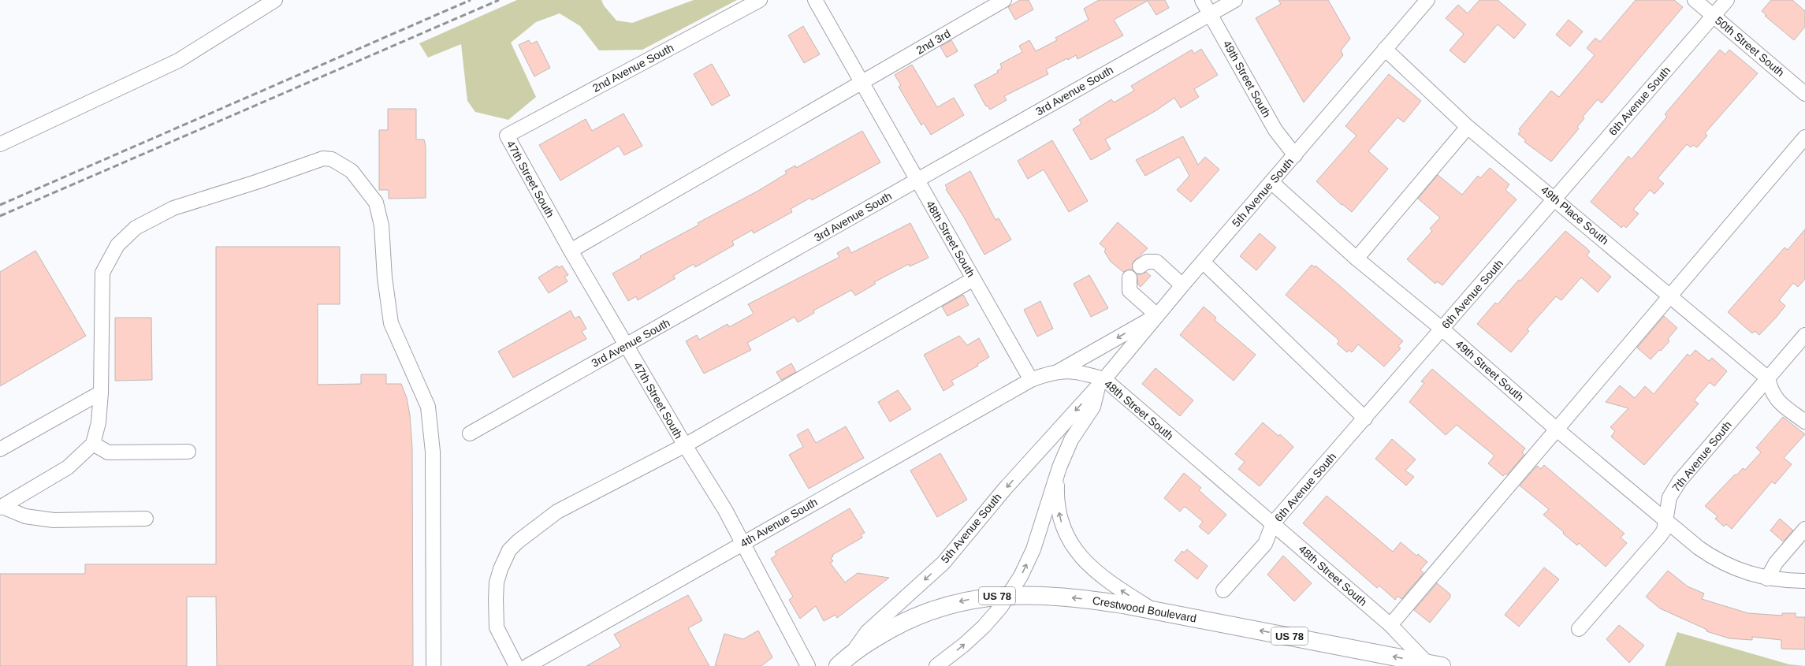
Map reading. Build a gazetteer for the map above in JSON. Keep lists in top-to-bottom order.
{
  "streets": {
    "main road": ["5th Avenue South", "US 78", "Crestwood Boulevard"],
    "street": [
      "2nd 3rd",
      "50th Street South",
      "2nd Avenue South",
      "49th Street South",
      "3rd Avenue South",
      "6th Avenue South",
      "47th Street South",
      "49th Place South",
      "48th Street South",
      "7th Avenue South",
      "4th Avenue South"
    ]
  },
  "crossings": [
    ["2nd 3rd", "47th Street South"],
    ["2nd 3rd", "48th Street South"],
    ["50th Street South", "6th Avenue South"],
    ["2nd Avenue South", "47th Street South"],
    ["49th Street South", "3rd Avenue South"],
    ["49th Street South", "6th Avenue South"],
    ["49th Street South", "5th Avenue South"],
    ["49th Street South", "7th Avenue South"],
    ["3rd Avenue South", "47th Street South"],
    ["3rd Avenue South", "48th Street South"],
    ["6th Avenue South", "49th Place South"],
    ["6th Avenue South", "48th Street South"],
    ["47th Street South", "4th Avenue South"],
    ["5th Avenue South", "49th Place South"],
    ["5th Avenue South", "48th Street South"],
    ["5th Avenue South", "Crestwood Boulevard"],
    ["49th Place South", "7th Avenue South"],
    ["48th Street South", "4th Avenue South"],
    ["48th Street South", "Crestwood Boulevard"]
  ],
  "one_way": ["Crestwood Boulevard"]
}
